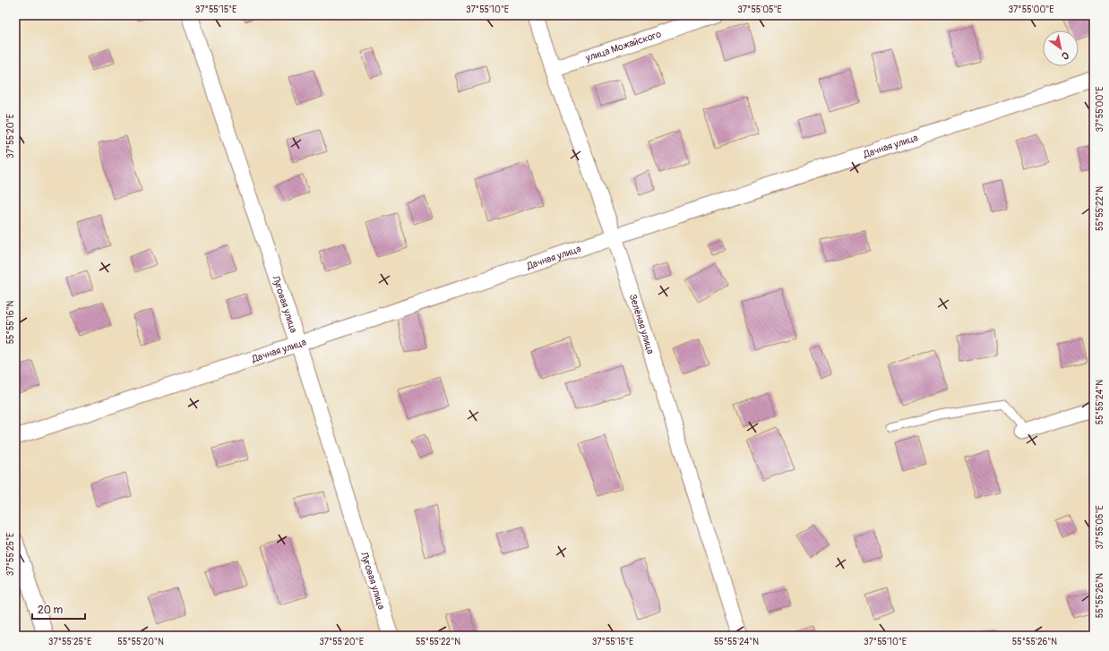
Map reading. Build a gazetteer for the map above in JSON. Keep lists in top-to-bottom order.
{
  "streets": {
    "street": [
      "улица Можайского",
      "Дачная улица",
      "Луговая улица",
      "Зелёная улица"
    ]
  },
  "crossings": [
    ["улица Можайского", "Зелёная улица"],
    ["Дачная улица", "Луговая улица"],
    ["Дачная улица", "Зелёная улица"]
  ],
  "scale_bar": "20 m",
  "north": "bottom right",
  "coordinates": [
    "37°55'15\"E",
    "37°55'10\"E",
    "37°55'05\"E",
    "37°55'00\"E",
    "37°55'20\"E",
    "55°55'22\"N",
    "55°55'16\"N",
    "55°55'24\"N",
    "37°55'25\"E",
    "55°55'26\"N",
    "55°55'20\"N"
  ]
}
